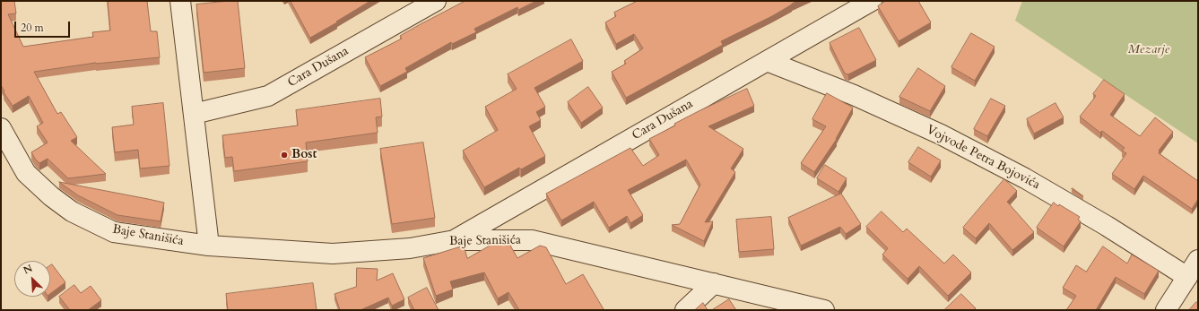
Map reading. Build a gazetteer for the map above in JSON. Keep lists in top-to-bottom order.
{
  "streets": {
    "street": ["Cara Dušana", "Vojvode Petra Bojovića", "Baje Stanišića"]
  },
  "crossings": [
    ["Cara Dušana", "Vojvode Petra Bojovića"],
    ["Cara Dušana", "Baje Stanišića"]
  ],
  "parks": ["Mezarje"],
  "places": ["Bost"],
  "scale_bar": "20 m",
  "north": "top left"
}
